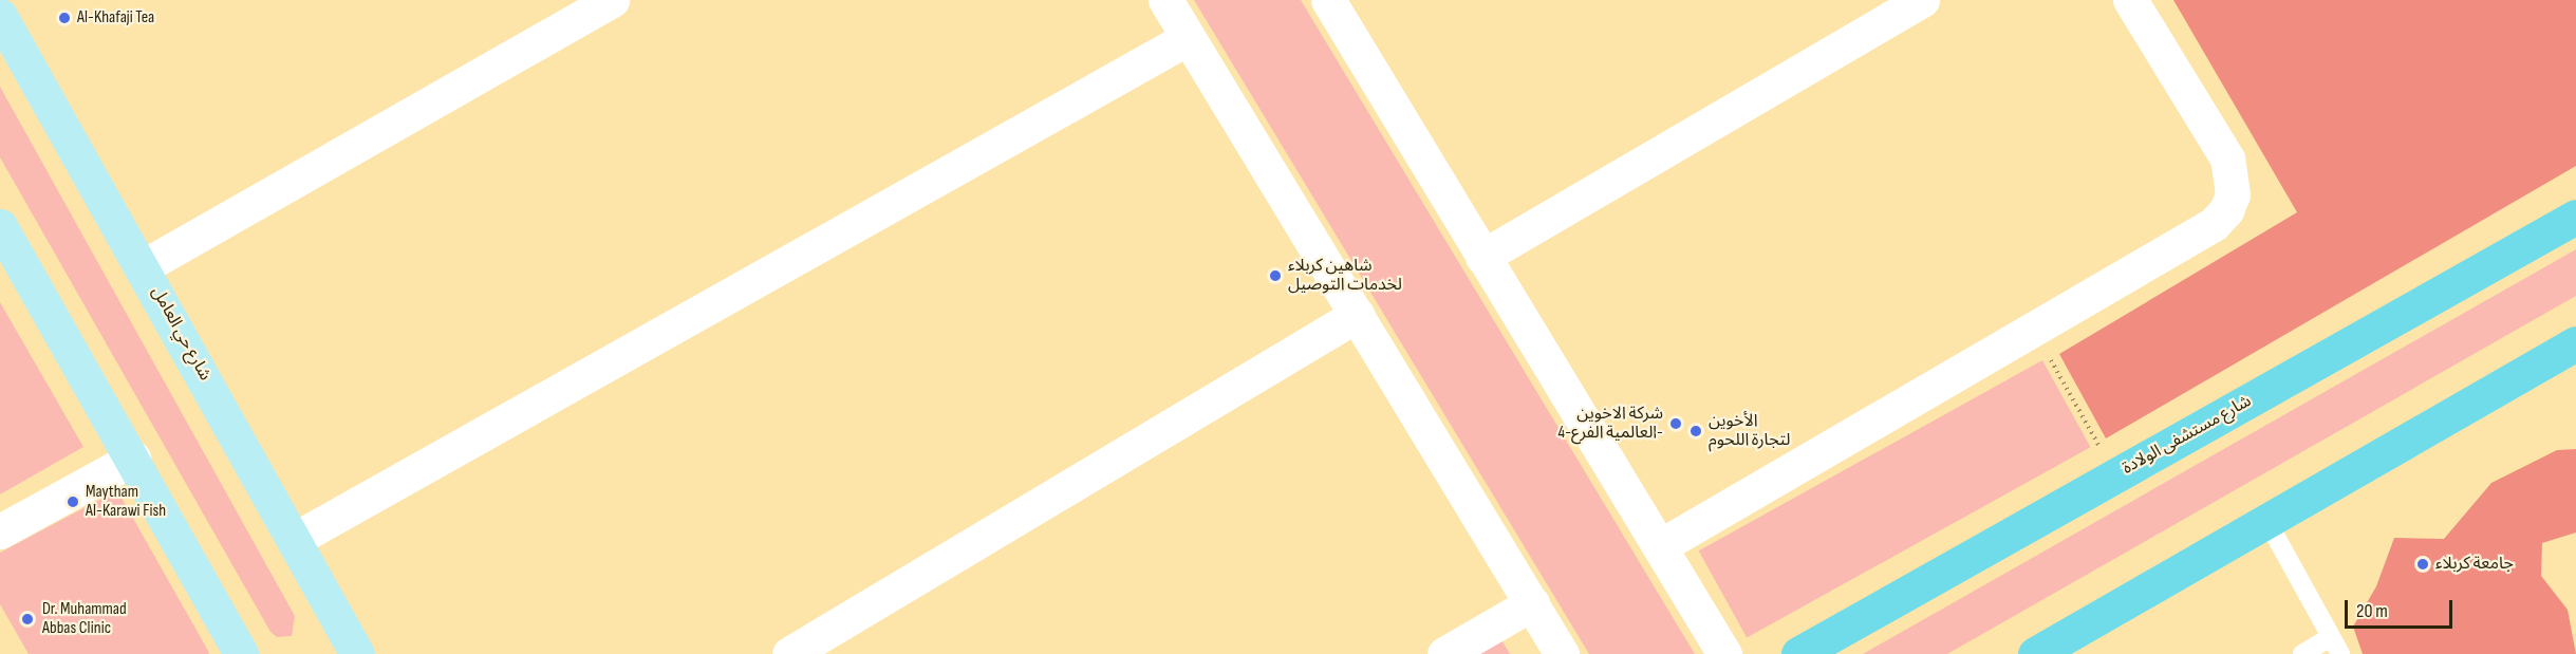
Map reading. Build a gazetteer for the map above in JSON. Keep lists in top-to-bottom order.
{
  "streets": {
    "main road": ["شارع حي العامل", "شارع مستشفى الولادة"]
  },
  "places": [
    "Al-Khafaji Tea",
    "شاهين كربلاء لخدمات التوصيل",
    "شركة الاخوين العالمية الفرع-4-",
    "الأخوين لتجارة اللحوم",
    "Maytham Al-Karawi Fish",
    "جامعة كربلاء",
    "Dr. Muhammad Abbas Clinic"
  ],
  "scale_bar": "20 m"
}
